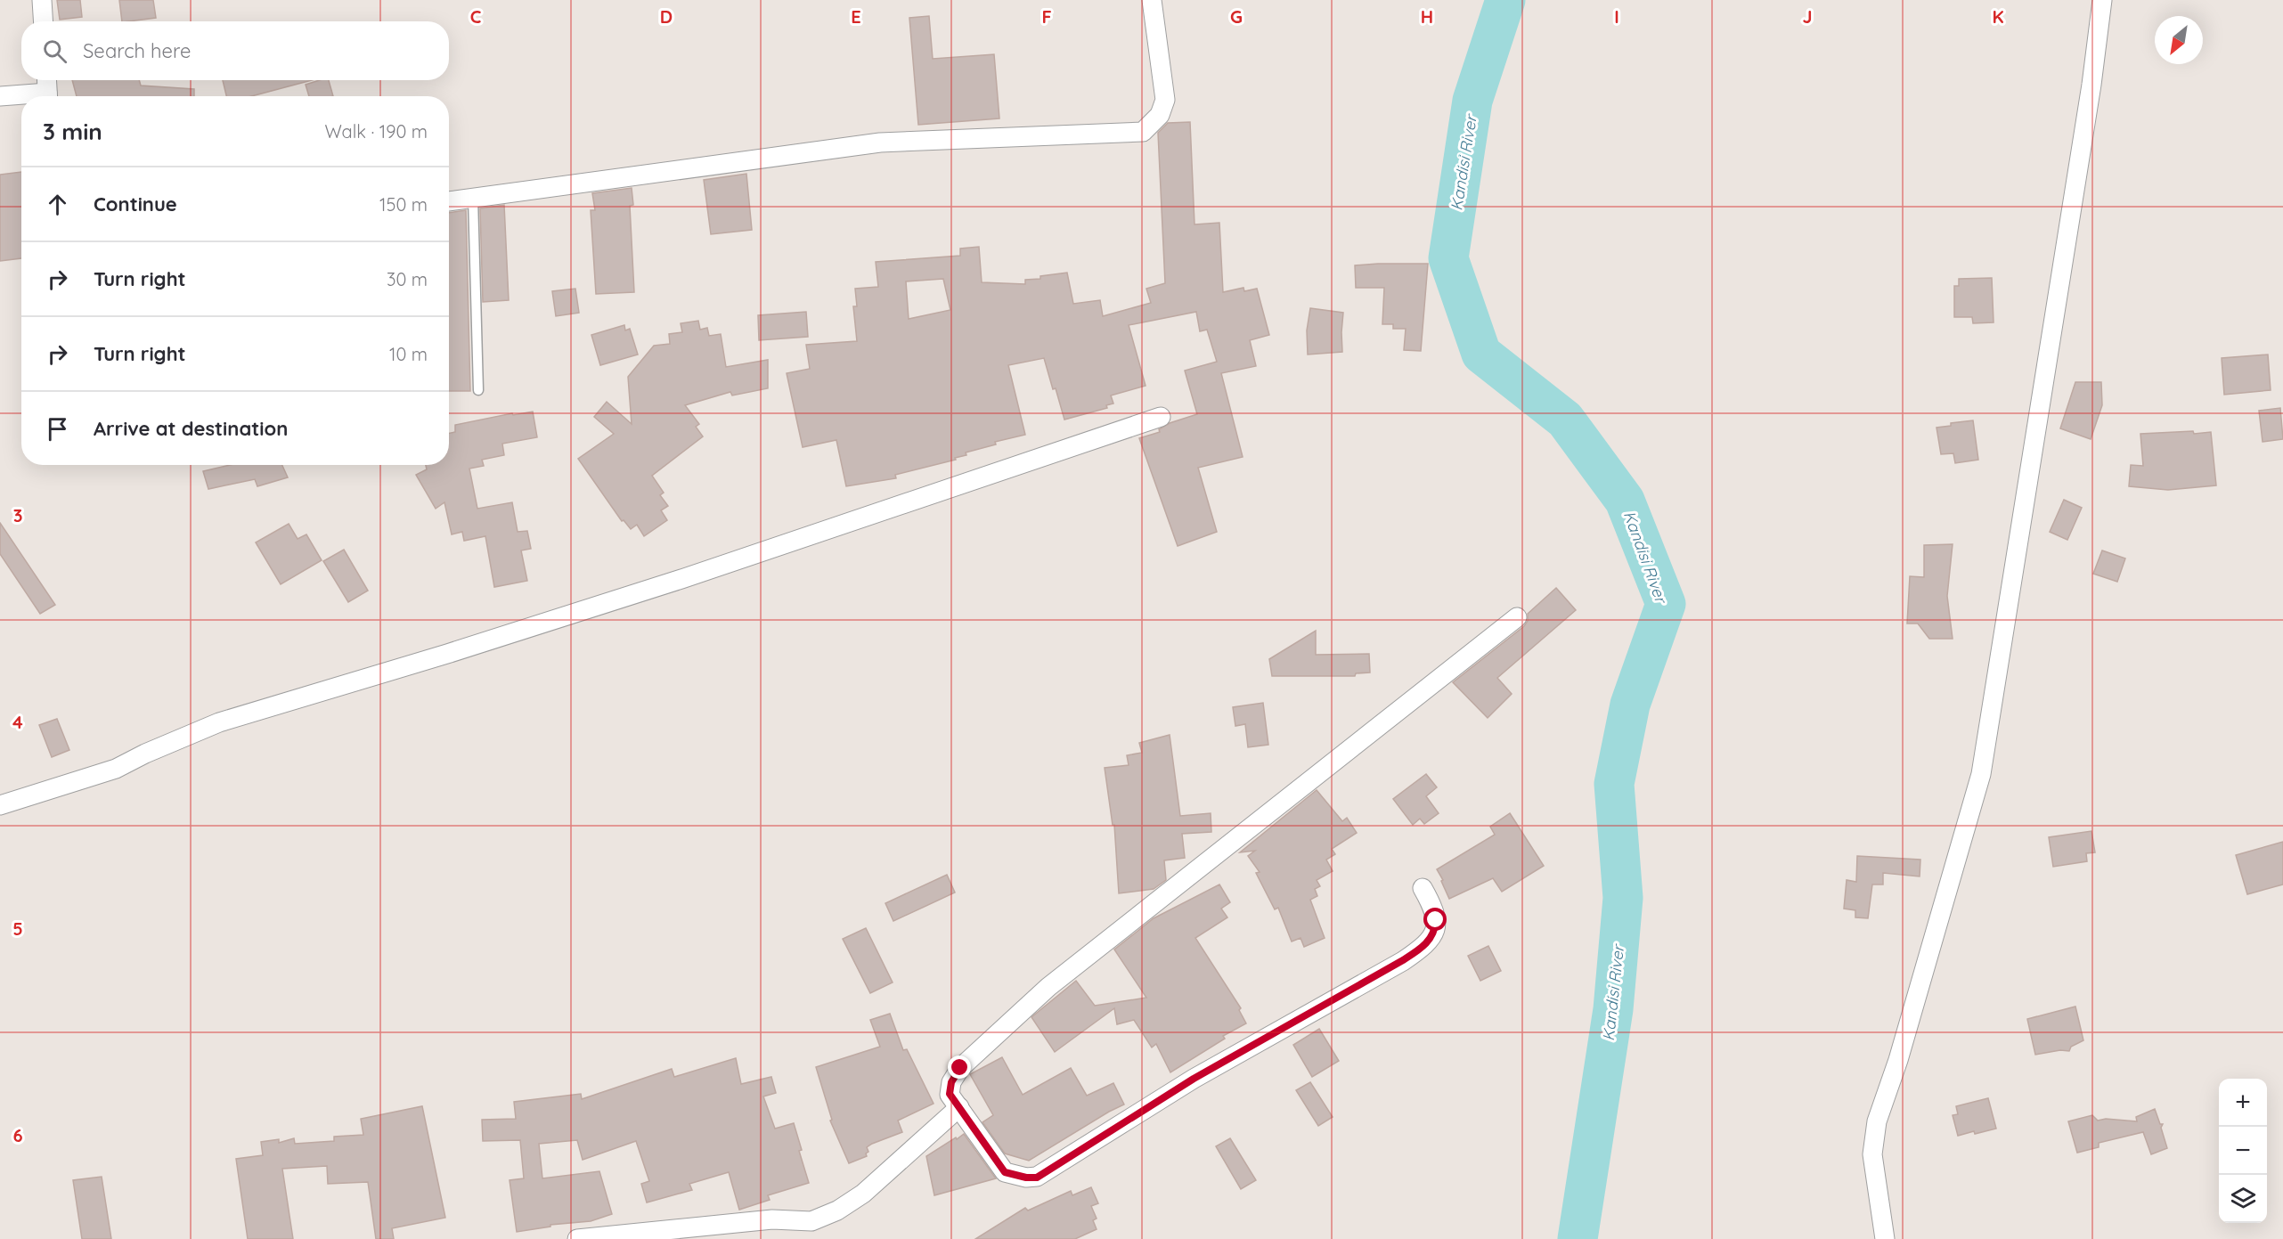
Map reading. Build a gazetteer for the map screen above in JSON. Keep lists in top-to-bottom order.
{
  "water": ["Kandisi River"],
  "north": "bottom left",
  "page": {
    "search": "Search here",
    "heading": ["3 min", "Walk · 190 m"],
    "list": [
      ["Continue", "150 m"],
      ["Turn right", "30 m"],
      ["Turn right", "10 m"],
      "Arrive at destination"
    ],
    "map_buttons": ["+", "−"]
  },
  "grid": {
    "columns": [
      "C",
      "D",
      "E",
      "F",
      "G",
      "H",
      "I",
      "J",
      "K"
    ],
    "rows": [
      "3",
      "4",
      "5",
      "6"
    ]
  }
}
